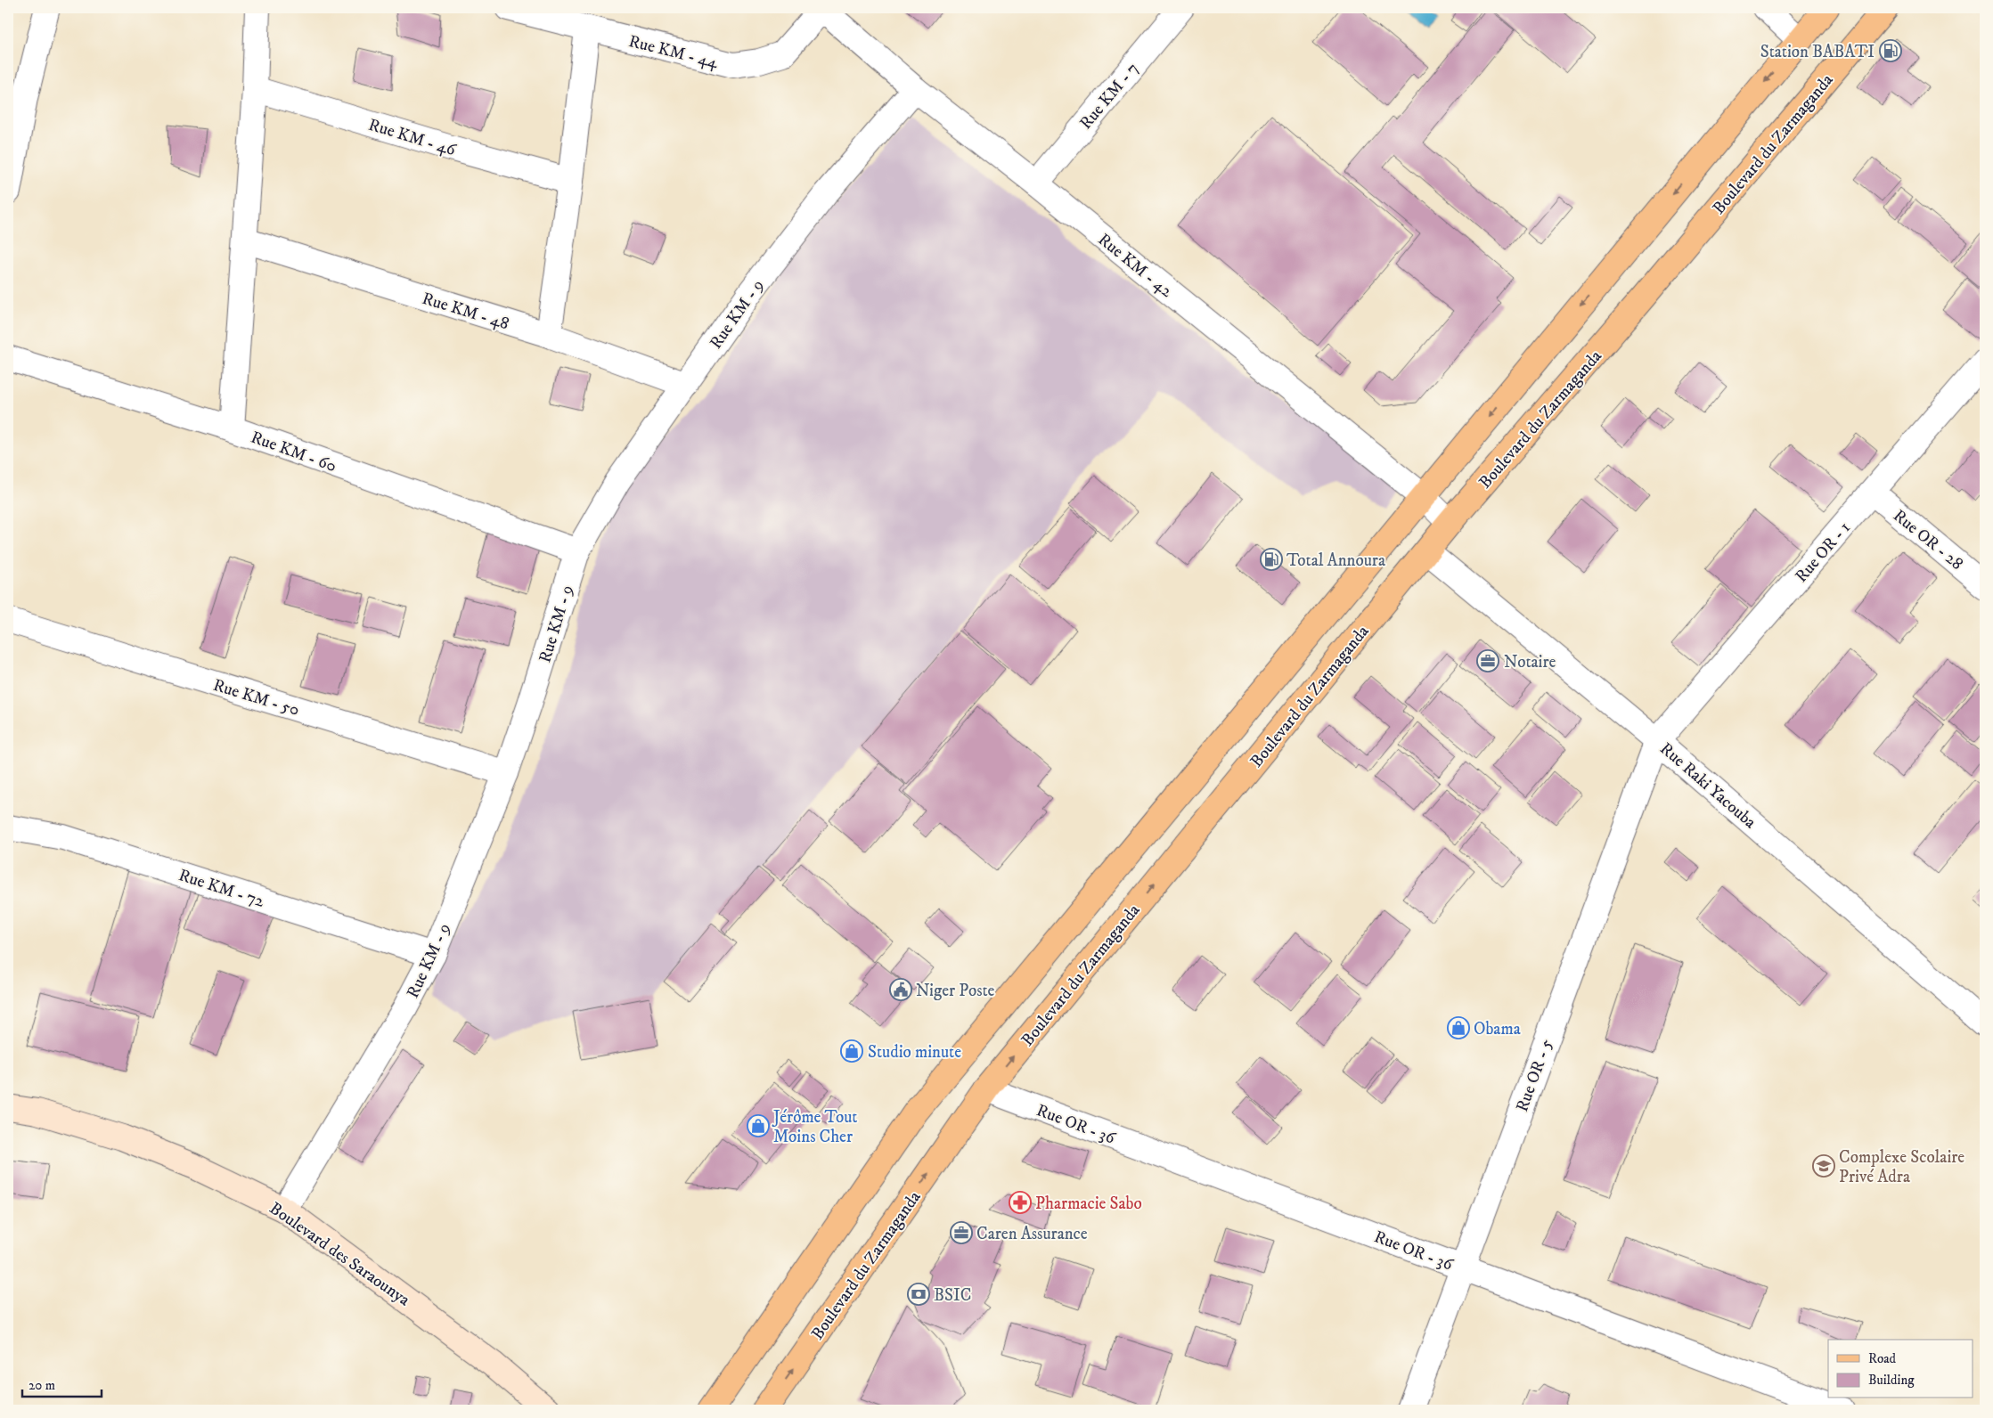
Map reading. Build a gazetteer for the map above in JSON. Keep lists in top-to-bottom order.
{
  "streets": {
    "main road": ["Boulevard du Zarmaganda", "Boulevard des Saraounya"],
    "street": [
      "Rue KM - 44",
      "Rue KM - 7",
      "Rue KM - 46",
      "Rue KM - 42",
      "Rue KM - 48",
      "Rue KM - 9",
      "Rue KM - 60",
      "Rue OR - 28",
      "Rue OR - 1",
      "Rue KM - 50",
      "Rue Raki Yacouba",
      "Rue KM - 72",
      "Rue OR - 5",
      "Rue OR - 36"
    ]
  },
  "crossings": [
    ["Rue KM - 44", "Rue KM - 42"],
    ["Rue KM - 7", "Rue KM - 42"],
    ["Boulevard du Zarmaganda", "Rue KM - 42"],
    ["Boulevard du Zarmaganda", "Rue Raki Yacouba"],
    ["Boulevard du Zarmaganda", "Rue OR - 36"],
    ["Rue KM - 42", "Rue KM - 9"],
    ["Rue KM - 48", "Rue KM - 9"],
    ["Rue KM - 9", "Rue KM - 60"],
    ["Rue KM - 9", "Rue KM - 50"],
    ["Rue KM - 9", "Rue KM - 72"],
    ["Rue KM - 9", "Boulevard des Saraounya"],
    ["Rue OR - 28", "Rue OR - 1"],
    ["Rue OR - 1", "Rue Raki Yacouba"],
    ["Rue OR - 1", "Rue OR - 5"],
    ["Rue Raki Yacouba", "Rue OR - 5"],
    ["Rue OR - 5", "Rue OR - 36"]
  ],
  "places": {
    "fuel station": ["Station BABATI", "Total Annoura"],
    "office": ["Notaire", "Caren Assurance"],
    "public building": ["Niger Poste"],
    "shop": ["Obama", "Studio minute", "Jérôme Tout Moins Cher"],
    "school or university": ["Complexe Scolaire Privé Adra"],
    "pharmacy": ["Pharmacie Sabo"],
    "bank": ["BSIC"]
  },
  "legend": ["Road", "Building"],
  "scale_bar": "20 m"
}
